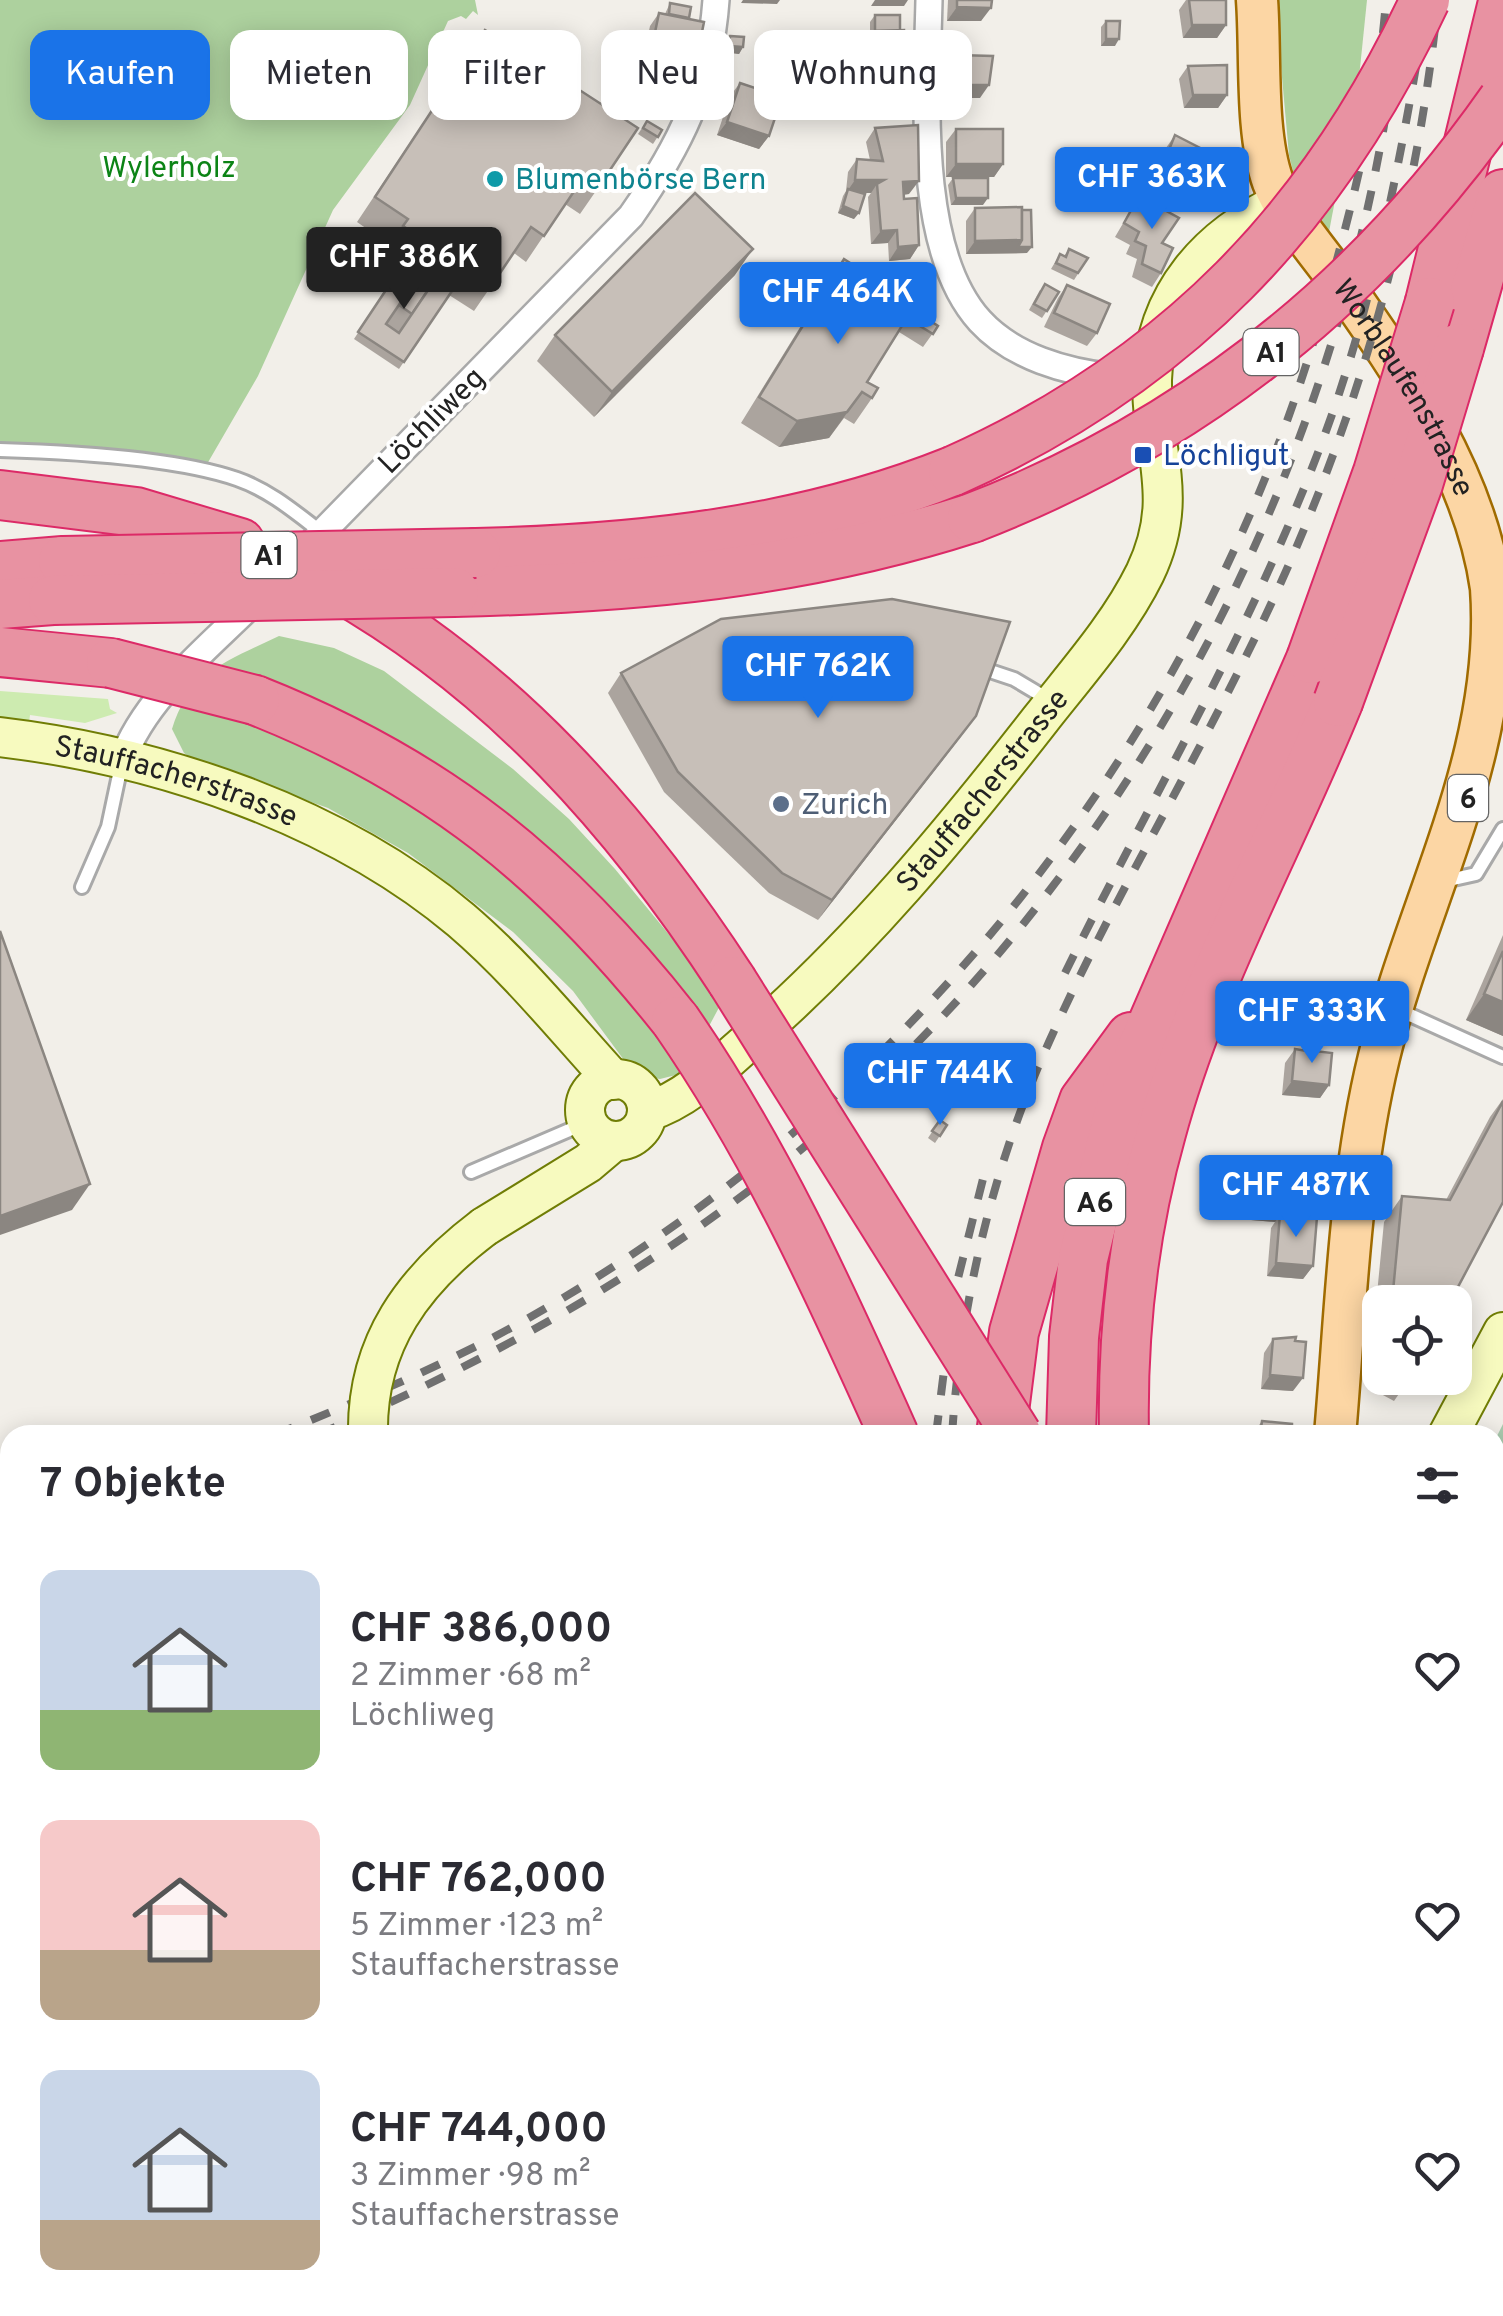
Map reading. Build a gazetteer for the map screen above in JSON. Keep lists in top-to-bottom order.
{
  "streets": {
    "highway": ["A1", "A6"],
    "main road": ["Worblaufenstrasse", "6"],
    "street": ["Löchliweg", "Stauffacherstrasse"]
  },
  "crossings": [
    ["Worblaufenstrasse", "Stauffacherstrasse"],
    ["Löchliweg", "Stauffacherstrasse"]
  ],
  "parks": ["Wylerholz"],
  "places": {
    "other": ["Blumenbörse Bern", "Zurich"],
    "transit": ["Löchligut"]
  },
  "page": {
    "chip": [
      "Kaufen",
      "Mieten",
      "Filter",
      "Neu",
      "Wohnung"
    ],
    "price": [
      "CHF 363K",
      "CHF 386K",
      "CHF 464K",
      "CHF 762K",
      "CHF 333K",
      "CHF 744K",
      "CHF 487K"
    ],
    "heading": "7 Objekte",
    "list": [
      {
        "name": "CHF 386,000",
        "note": "2 Zimmer · 68 m² · Löchliweg"
      },
      {
        "name": "CHF 762,000",
        "note": "5 Zimmer · 123 m² · Stauffacherstrasse"
      },
      {
        "name": "CHF 744,000",
        "note": "3 Zimmer · 98 m² · Stauffacherstrasse"
      }
    ]
  }
}
